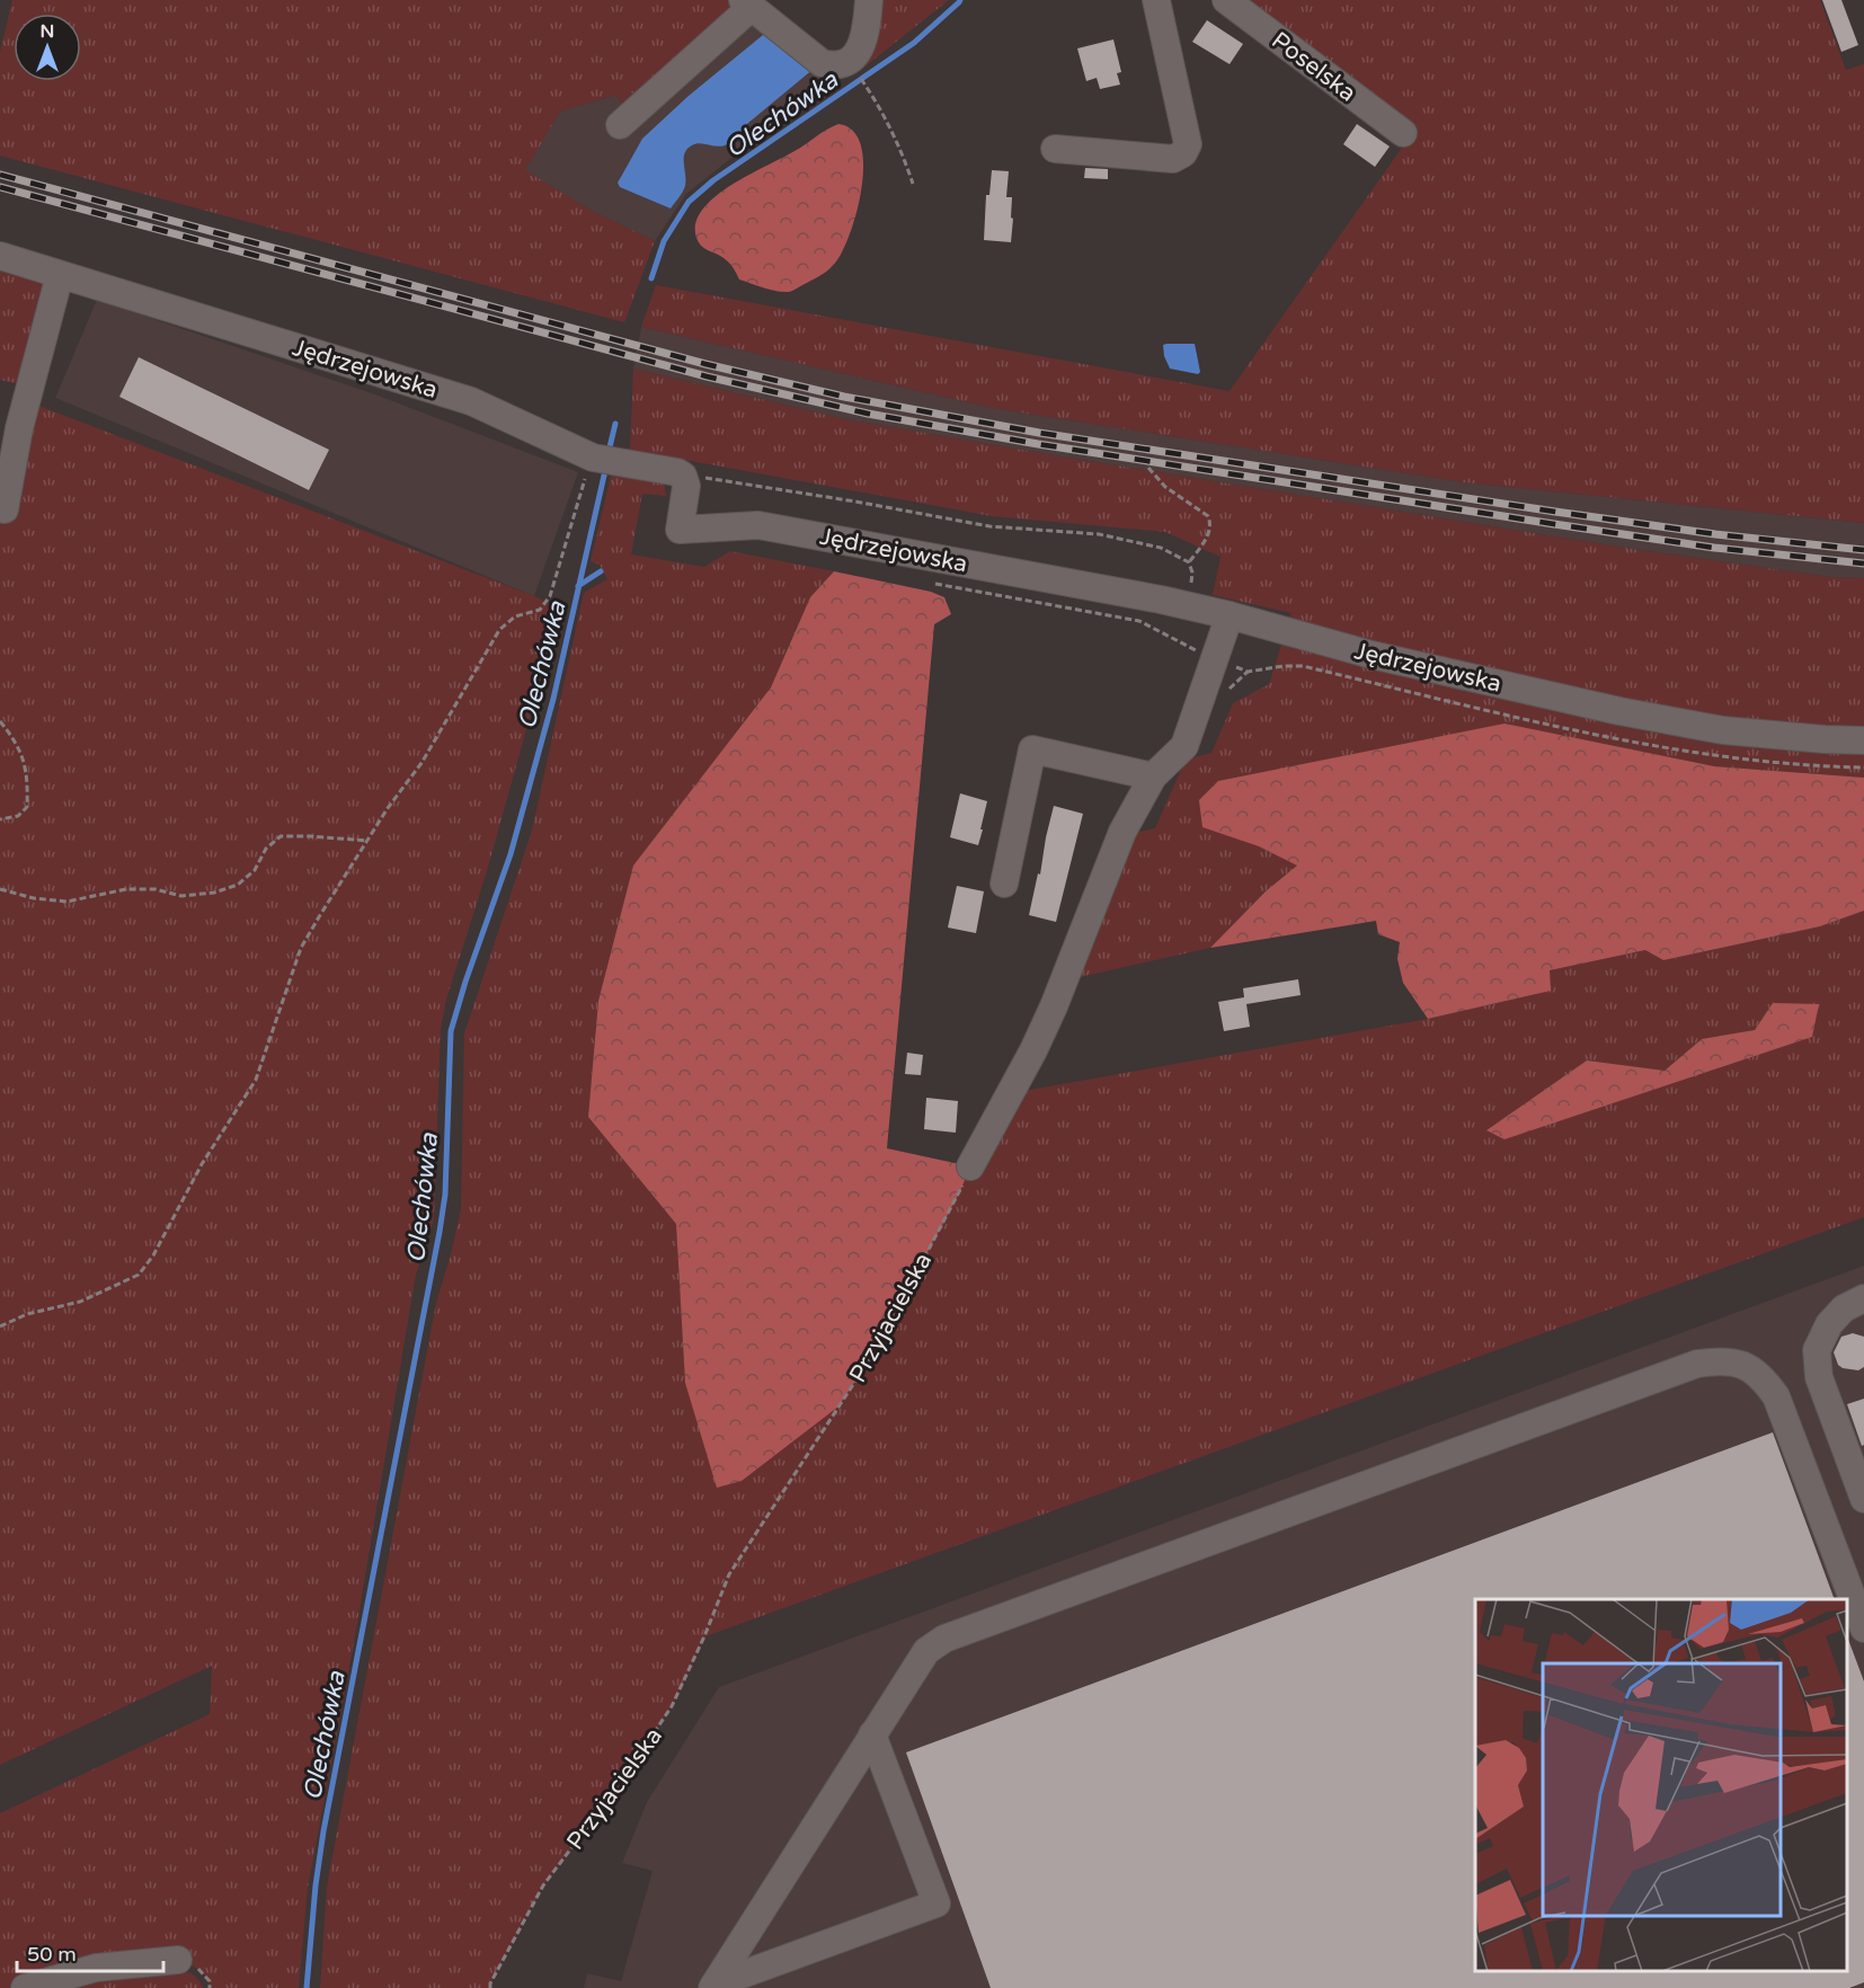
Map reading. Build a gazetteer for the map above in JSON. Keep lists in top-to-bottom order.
{
  "streets": {
    "street": ["Poselska", "Jędrzejowska"],
    "path": ["Przyjacielska"]
  },
  "water": ["Olechówka"],
  "scale_bar": "50 m",
  "north": "top"
}
